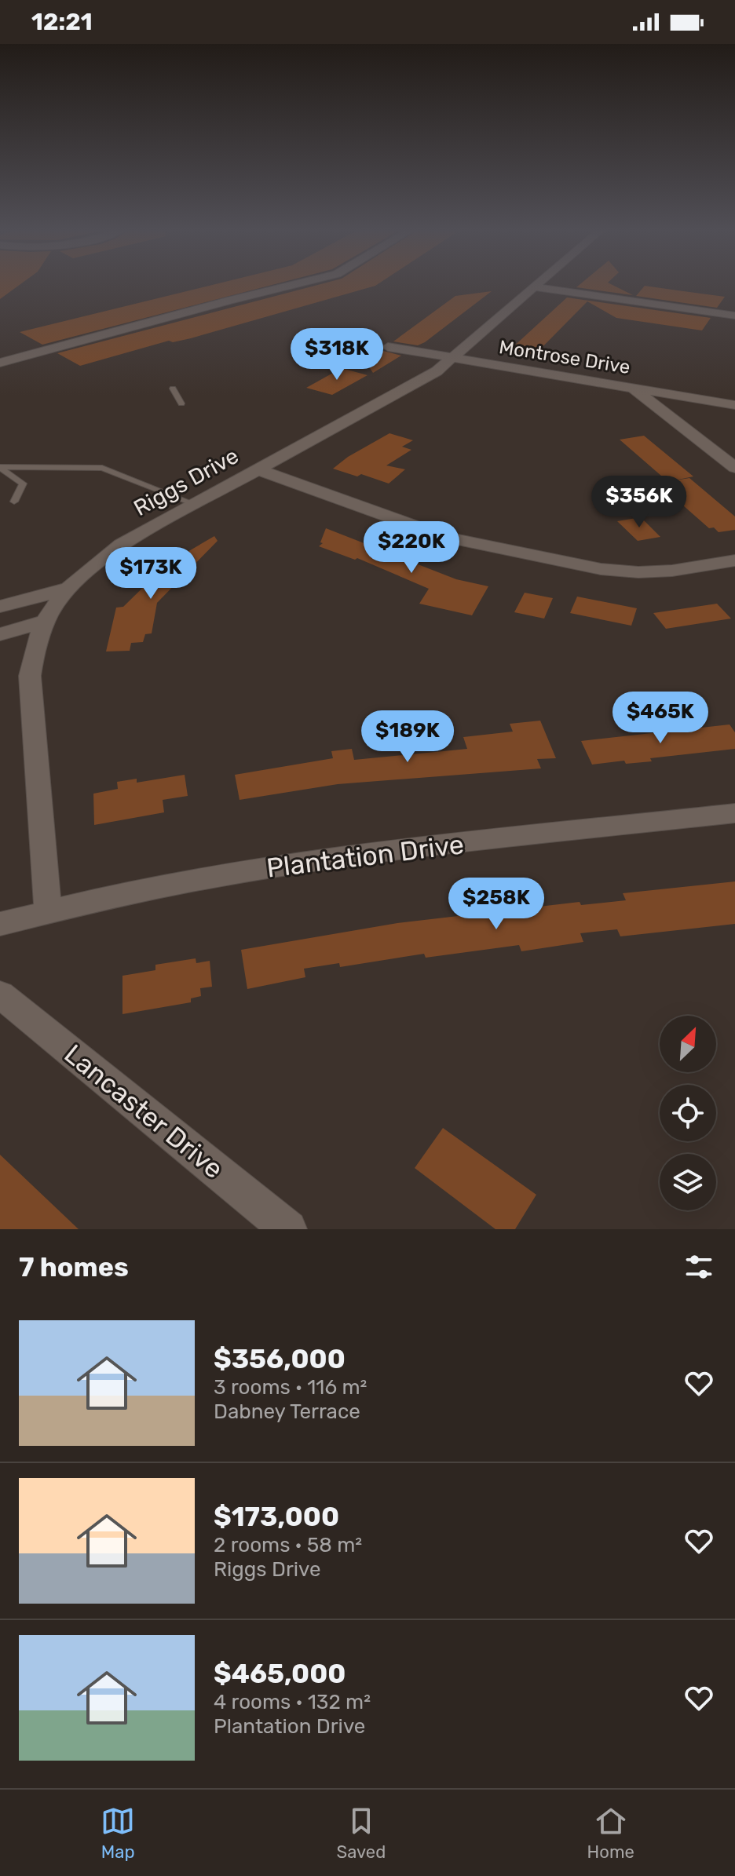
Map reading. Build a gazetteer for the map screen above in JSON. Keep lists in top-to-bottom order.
{
  "streets": {
    "street": [
      "Montrose Drive",
      "Riggs Drive",
      "Plantation Drive",
      "Lancaster Drive"
    ]
  },
  "crossings": [
    ["Montrose Drive", "Riggs Drive"],
    ["Riggs Drive", "Plantation Drive"]
  ],
  "north": "top right",
  "page": {
    "status": "12:21",
    "price": [
      "$318K",
      "$356K",
      "$220K",
      "$173K",
      "$465K",
      "$189K",
      "$258K"
    ],
    "heading": "7 homes",
    "list": [
      {
        "name": "$356,000",
        "note": "3 rooms · 116 m² · Dabney Terrace"
      },
      {
        "name": "$173,000",
        "note": "2 rooms · 58 m² · Riggs Drive"
      },
      {
        "name": "$465,000",
        "note": "4 rooms · 132 m² · Plantation Drive"
      }
    ],
    "tabs": ["Map", "Saved", "Home"]
  }
}
